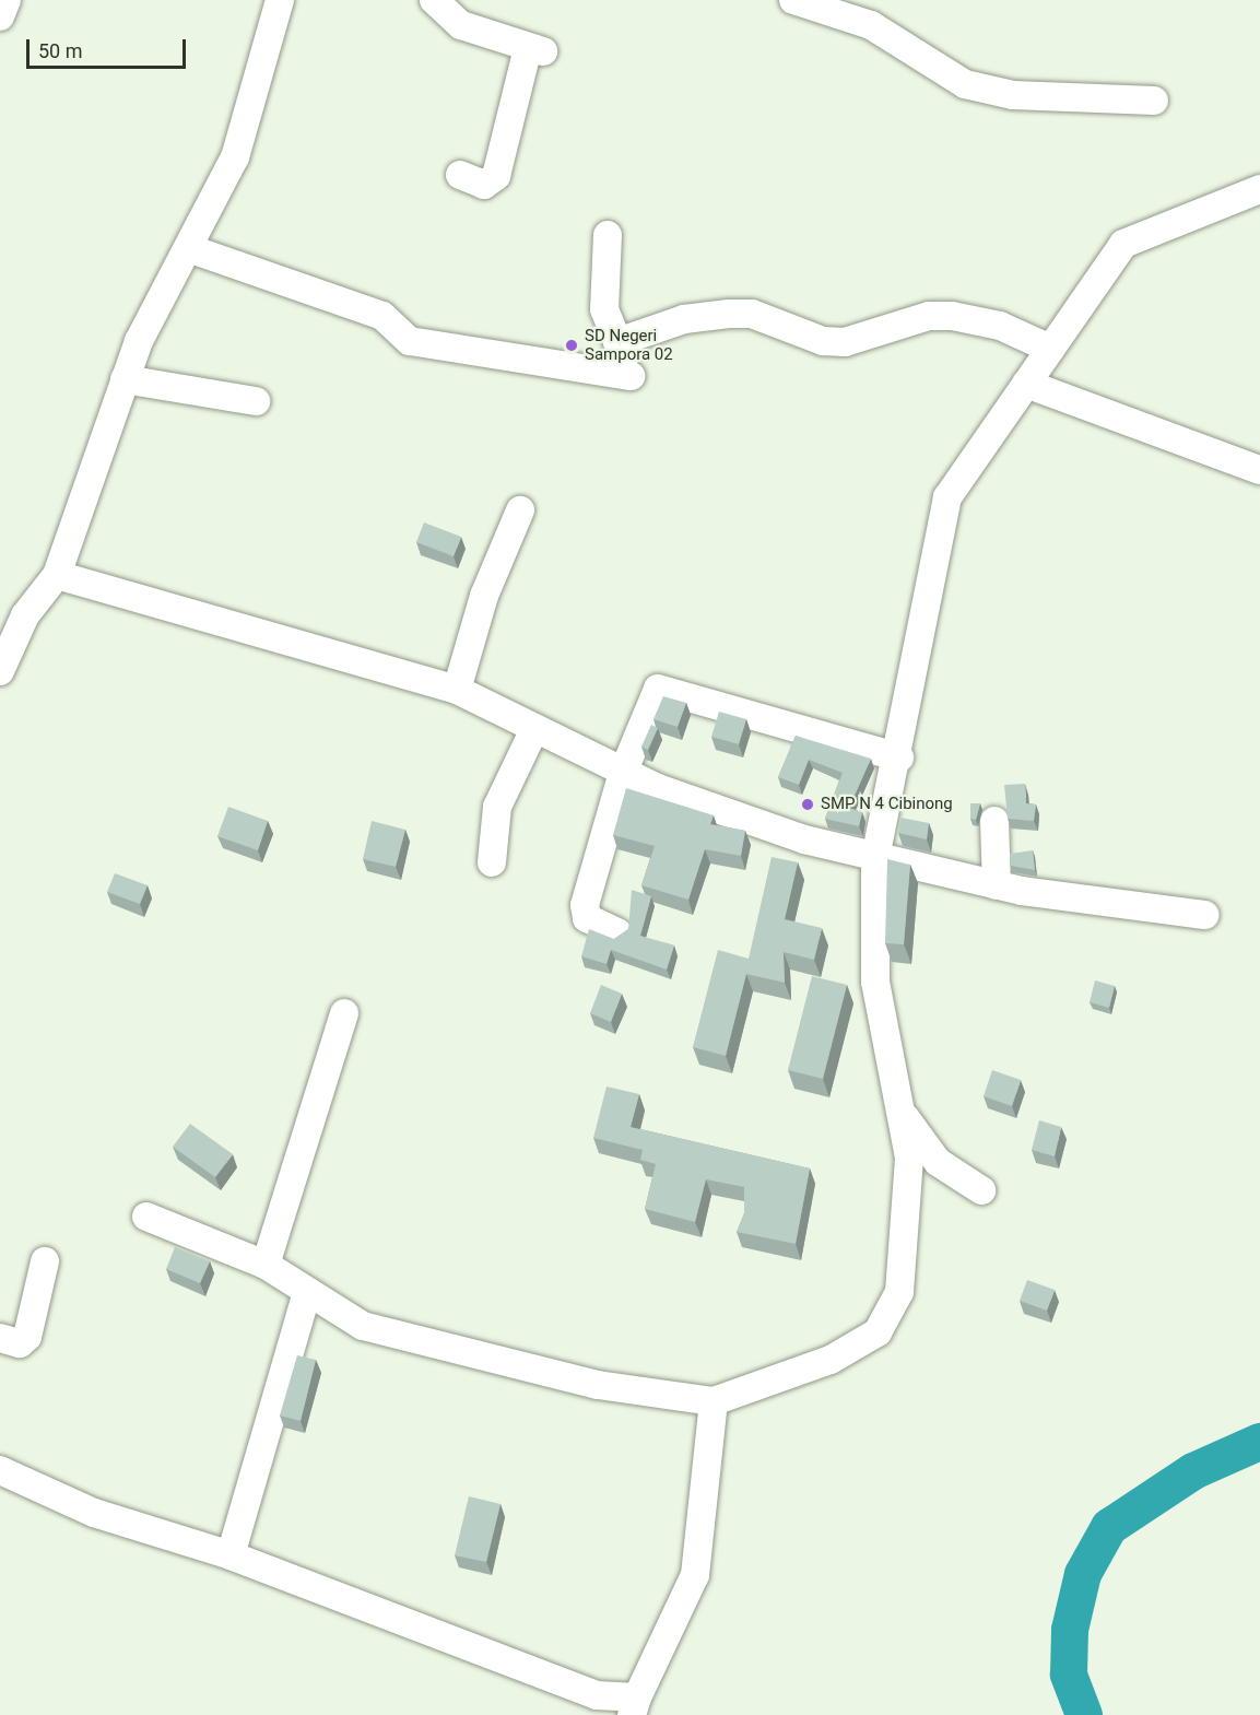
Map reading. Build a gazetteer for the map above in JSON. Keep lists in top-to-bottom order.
{
  "places": ["SD Negeri Sampora 02", "SMP N 4 Cibinong"],
  "scale_bar": "50 m"
}
